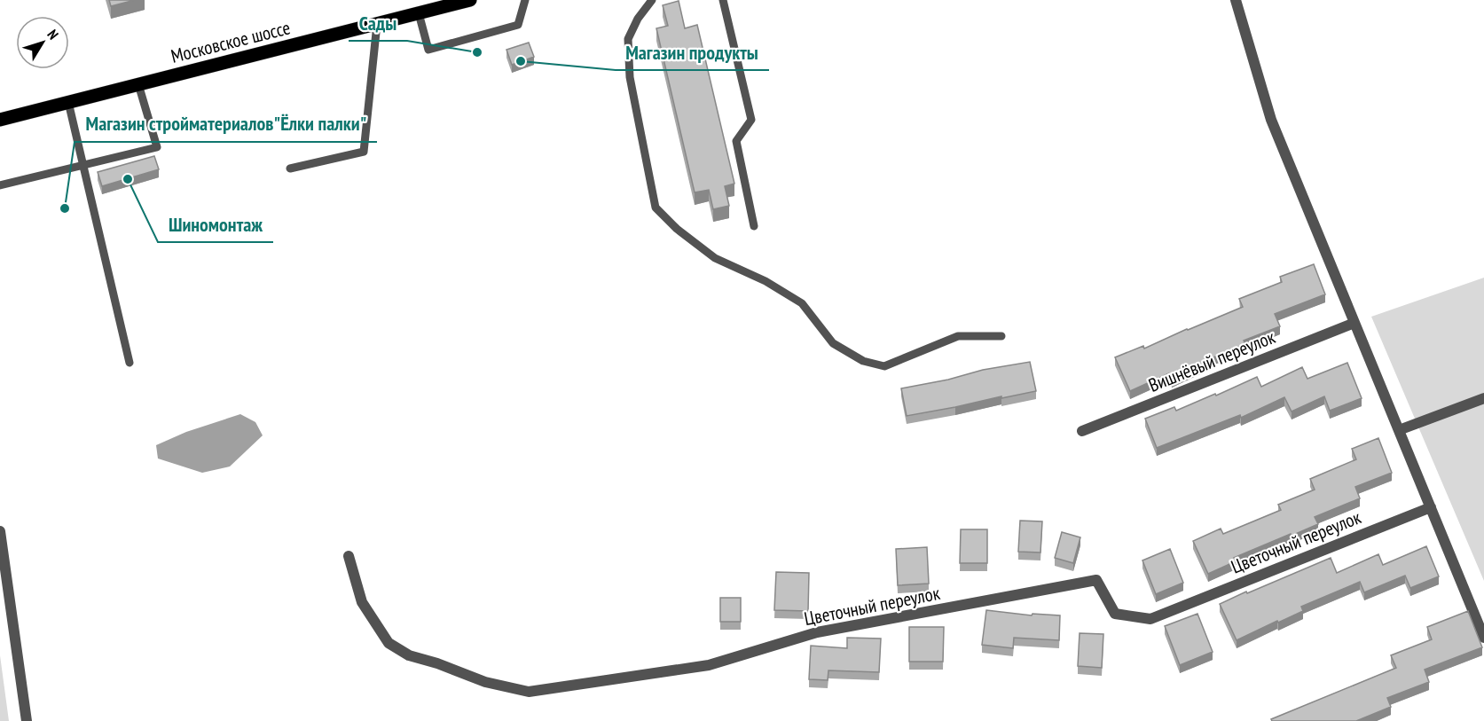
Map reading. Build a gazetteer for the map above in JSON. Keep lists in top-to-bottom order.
{
  "streets": {
    "main road": ["Московское шоссе"],
    "street": ["Вишнёвый переулок", "Цветочный переулок"]
  },
  "places": [
    "Сады",
    "Магазин продукты",
    "Шиномонтаж",
    "Магазин стройматериалов\"Ёлки палки\""
  ],
  "north": "top right"
}
